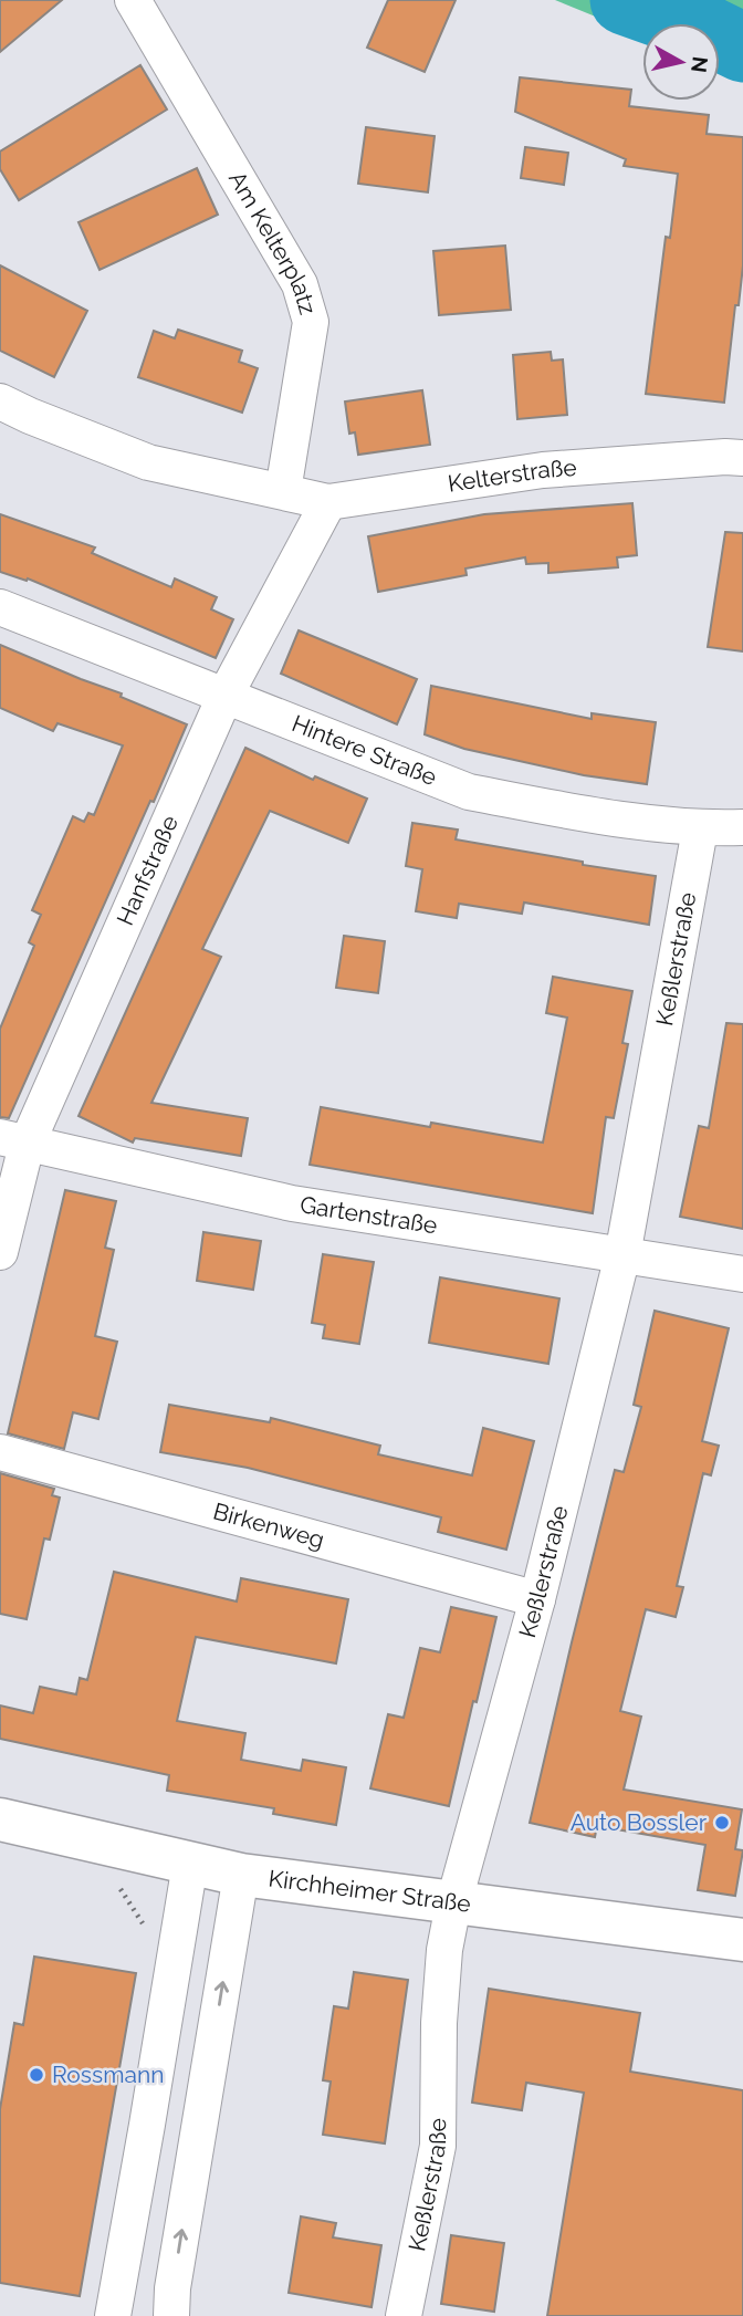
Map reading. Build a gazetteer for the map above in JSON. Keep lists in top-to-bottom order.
{
  "streets": {
    "street": [
      "Am Kelterplatz",
      "Kelterstraße",
      "Hintere Straße",
      "Hanfstraße",
      "Keßlerstraße",
      "Gartenstraße",
      "Birkenweg",
      "Kirchheimer Straße"
    ]
  },
  "crossings": [
    ["Am Kelterplatz", "Kelterstraße"],
    ["Kelterstraße", "Hanfstraße"],
    ["Hintere Straße", "Hanfstraße"],
    ["Hintere Straße", "Keßlerstraße"],
    ["Hanfstraße", "Gartenstraße"],
    ["Keßlerstraße", "Gartenstraße"],
    ["Keßlerstraße", "Birkenweg"],
    ["Keßlerstraße", "Kirchheimer Straße"]
  ],
  "places": ["Auto Bossler", "Rossmann"],
  "north": "right"
}
